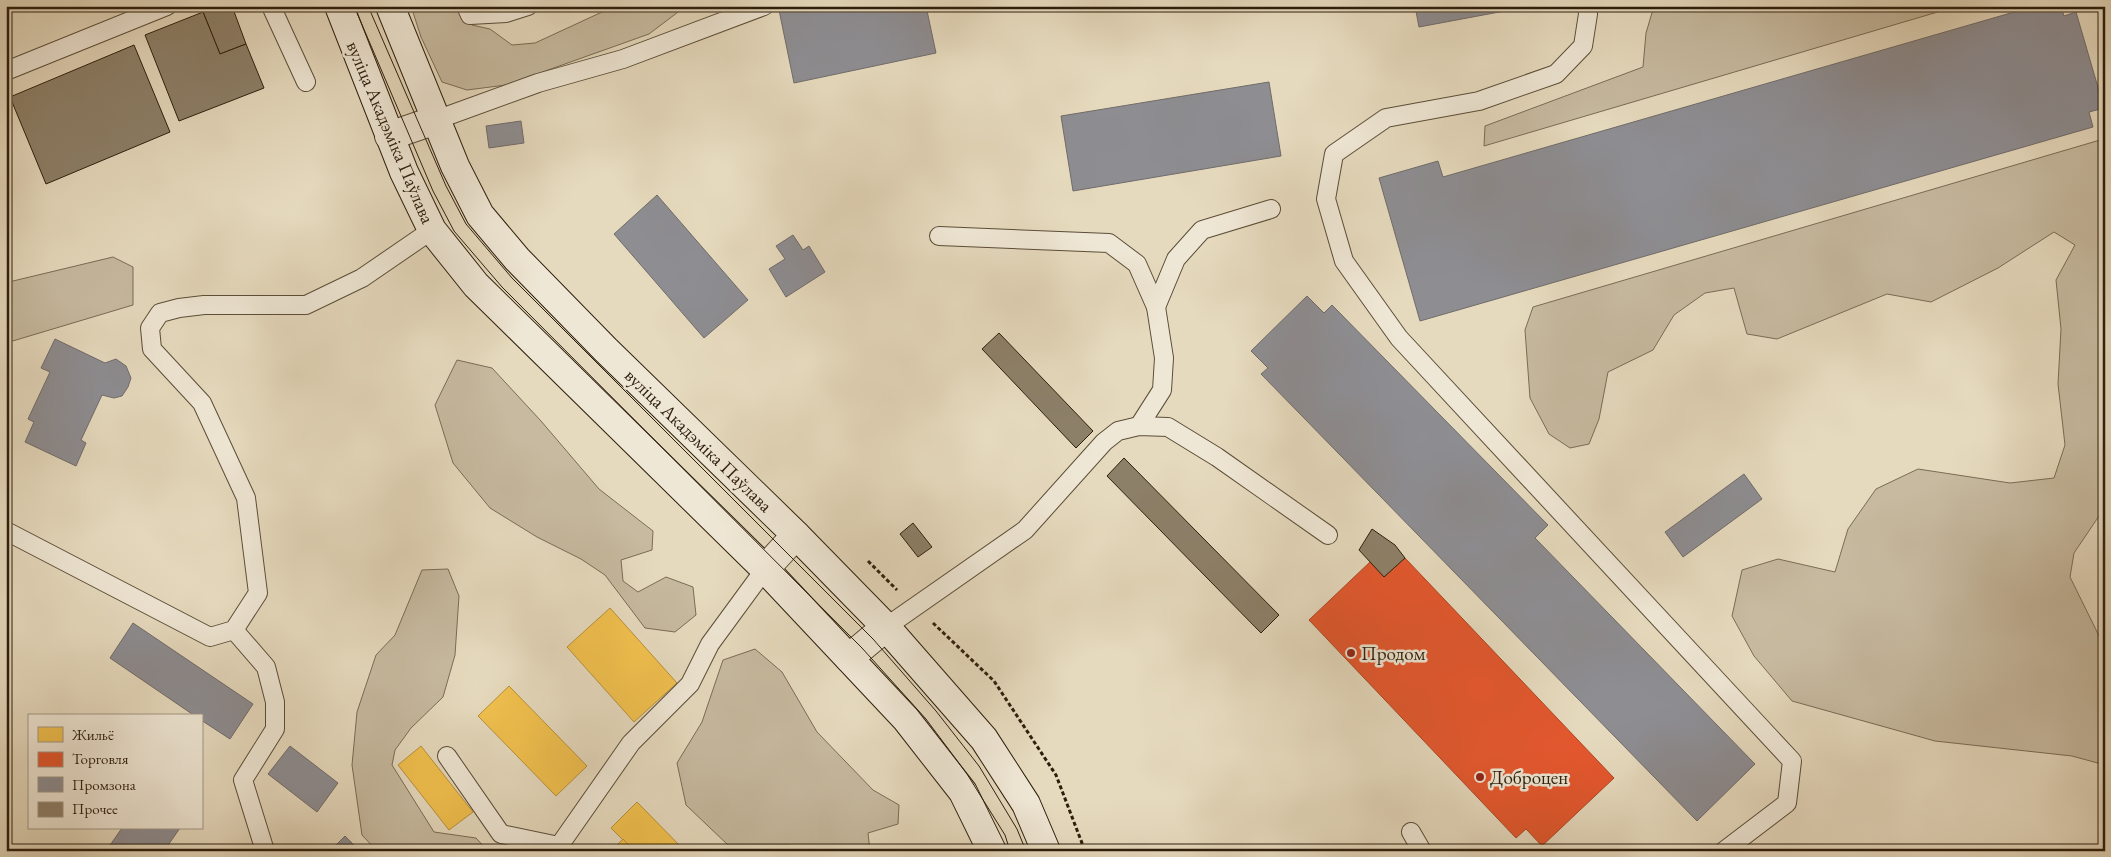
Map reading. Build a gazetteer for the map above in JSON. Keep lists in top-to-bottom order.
{
  "streets": {
    "main road": ["вуліца Акадэміка Паўлава"]
  },
  "places": ["Продом", "Доброцен"],
  "legend": [
    "Жильё",
    "Торговля",
    "Промзона",
    "Прочее"
  ]
}
